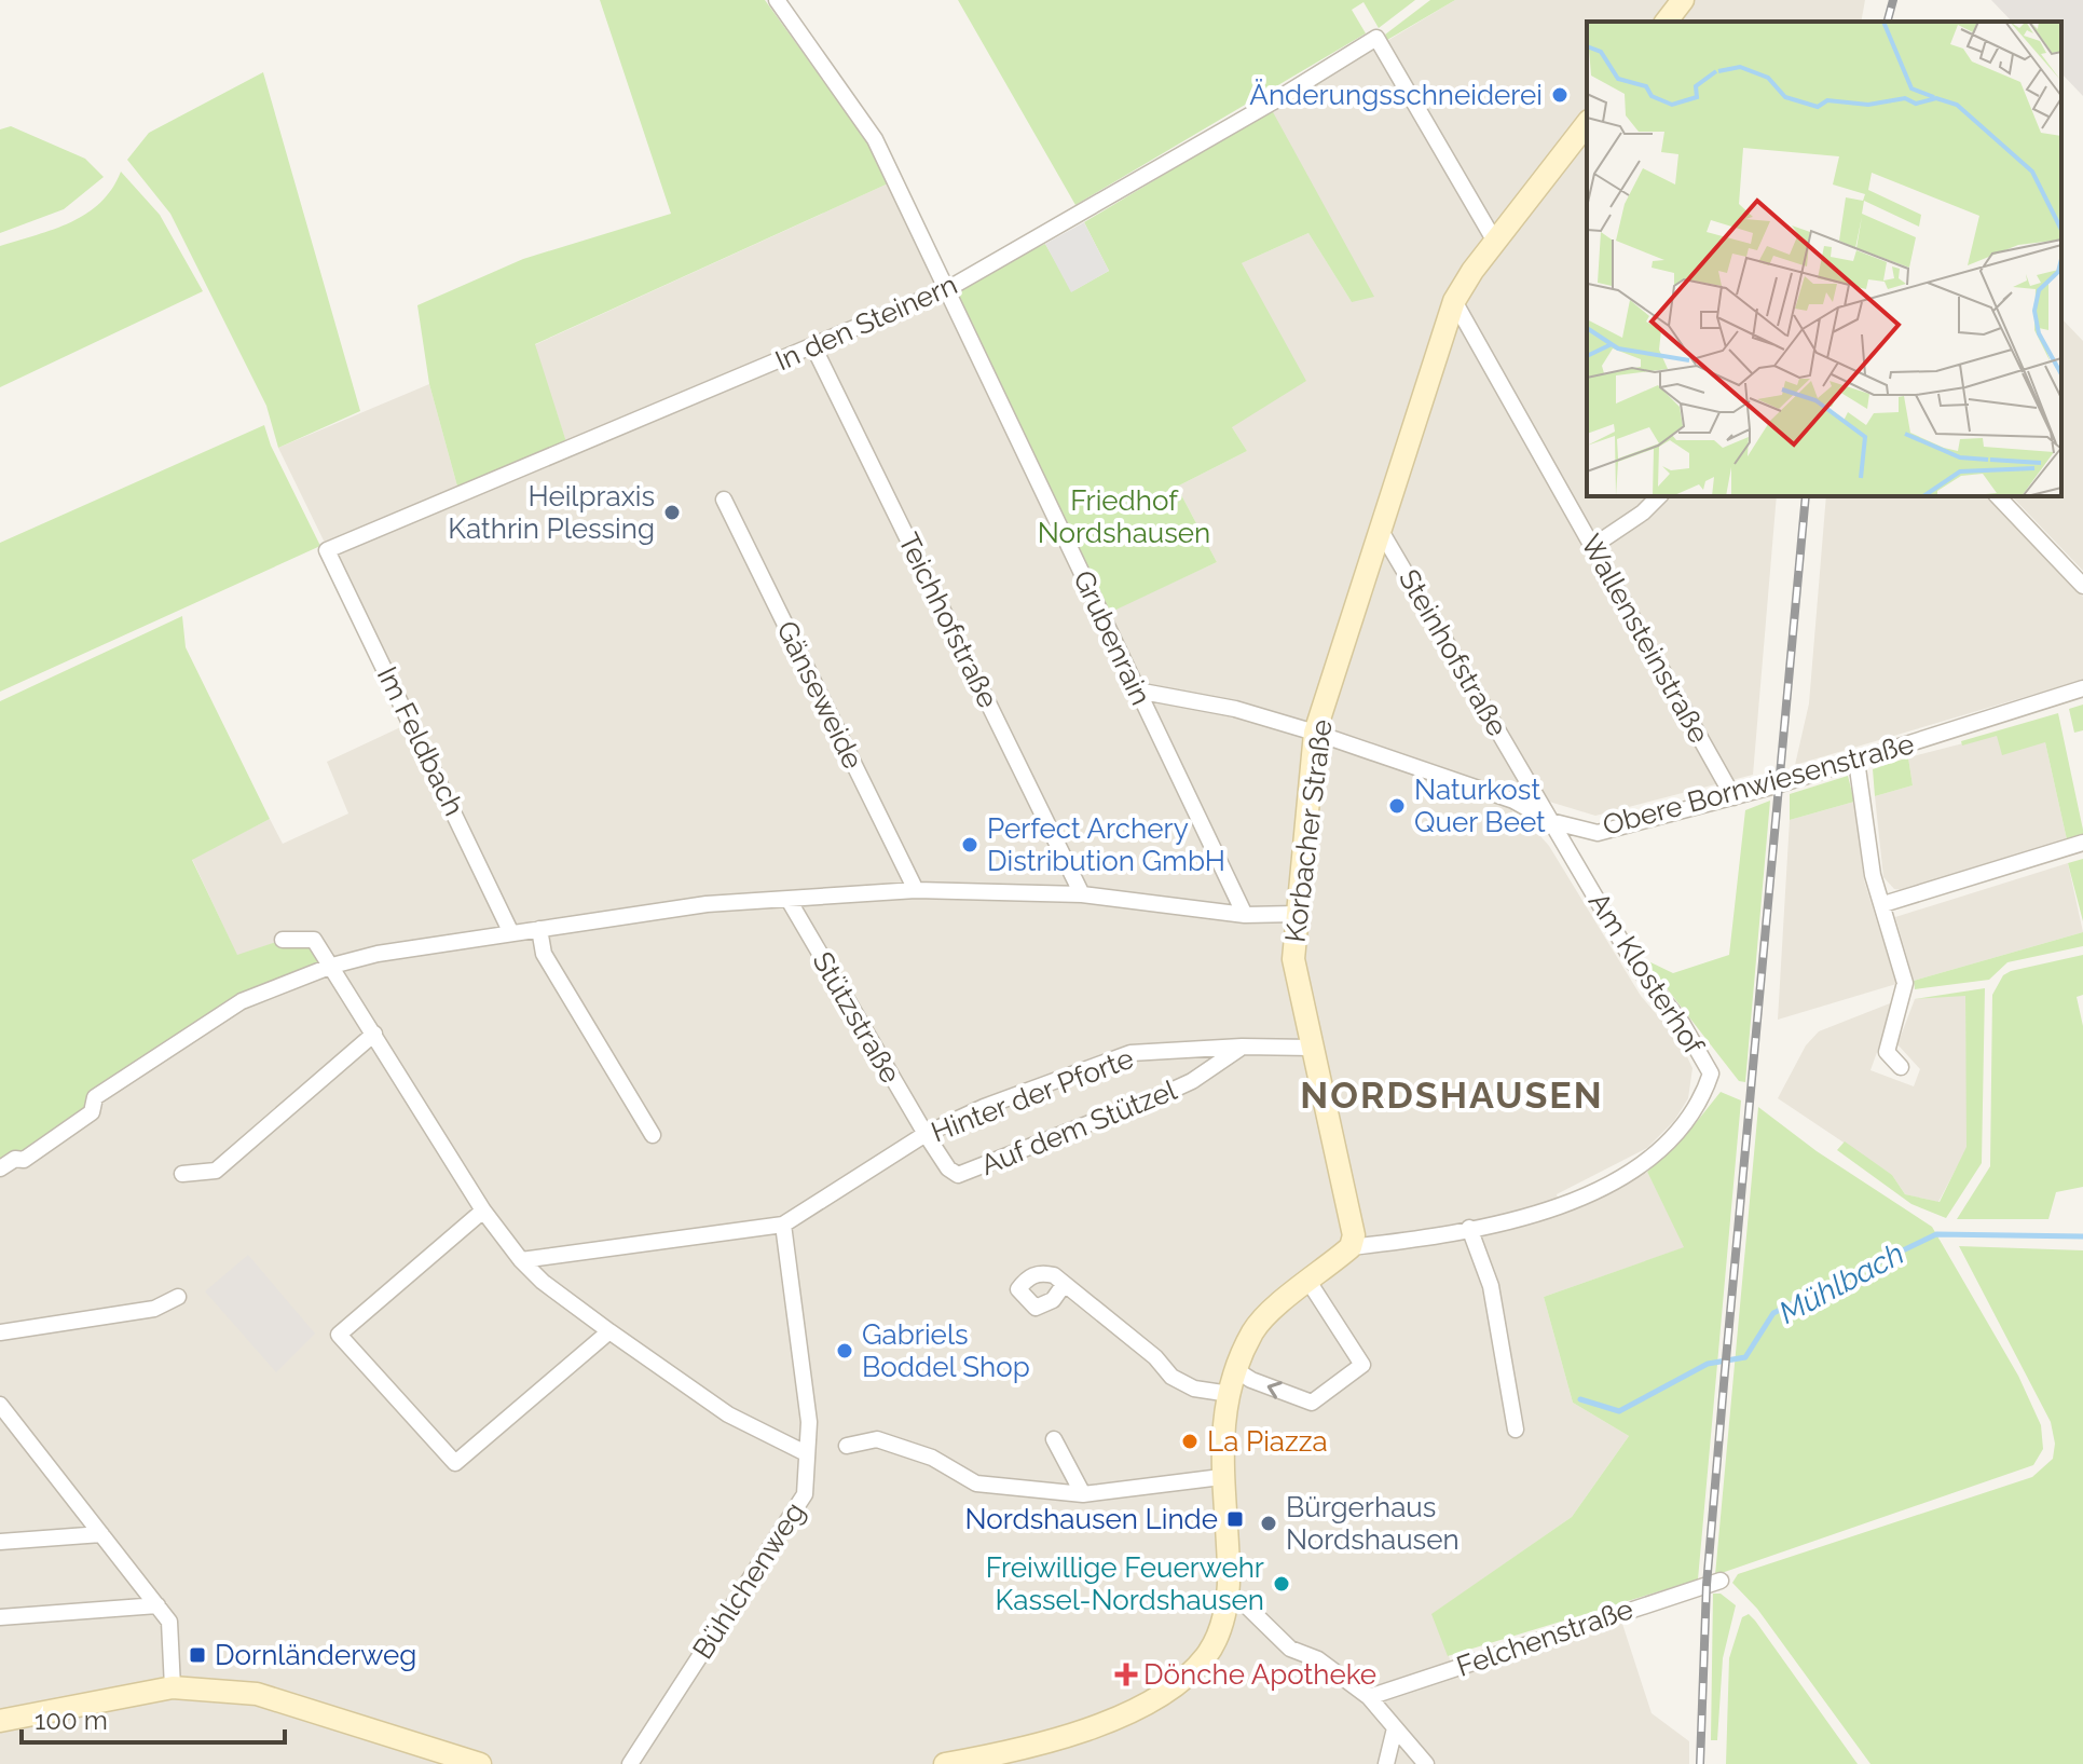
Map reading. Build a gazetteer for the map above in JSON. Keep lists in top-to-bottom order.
{
  "streets": {
    "street": [
      "In den Steinern",
      "Teichhofstraße",
      "Grubenrain",
      "Wallensteinstraße",
      "Steinhofstraße",
      "Gänseweide",
      "Im Feldbach",
      "Obere Bornwiesenstraße",
      "Korbacher Straße",
      "Am Klosterhof",
      "Stützstraße",
      "Hinter der Pforte",
      "Auf dem Stützel",
      "Bühlchenweg",
      "Felchenstraße"
    ]
  },
  "crossings": [
    ["In den Steinern", "Teichhofstraße"],
    ["In den Steinern", "Grubenrain"],
    ["In den Steinern", "Im Feldbach"],
    ["In den Steinern", "Korbacher Straße"],
    ["Grubenrain", "Obere Bornwiesenstraße"],
    ["Wallensteinstraße", "Obere Bornwiesenstraße"],
    ["Wallensteinstraße", "Korbacher Straße"],
    ["Steinhofstraße", "Obere Bornwiesenstraße"],
    ["Steinhofstraße", "Korbacher Straße"],
    ["Steinhofstraße", "Am Klosterhof"],
    ["Obere Bornwiesenstraße", "Korbacher Straße"],
    ["Obere Bornwiesenstraße", "Am Klosterhof"],
    ["Korbacher Straße", "Am Klosterhof"],
    ["Korbacher Straße", "Hinter der Pforte"],
    ["Stützstraße", "Hinter der Pforte"],
    ["Stützstraße", "Auf dem Stützel"],
    ["Hinter der Pforte", "Auf dem Stützel"],
    ["Hinter der Pforte", "Bühlchenweg"]
  ],
  "districts": ["NORDSHAUSEN"],
  "water": ["Mühlbach"],
  "parks": ["Friedhof Nordshausen"],
  "places": {
    "other": [
      "Änderungsschneiderei",
      "Heilpraxis Kathrin Plessing",
      "Naturkost Quer Beet",
      "Perfect Archery Distribution GmbH",
      "Gabriels Boddel Shop",
      "La Piazza",
      "Bürgerhaus Nordshausen",
      "Freiwillige Feuerwehr Kassel-Nordshausen"
    ],
    "transit": ["Nordshausen Linde", "Dornländerweg"],
    "health": ["Dönche Apotheke"]
  },
  "scale_bar": "100 m"
}
